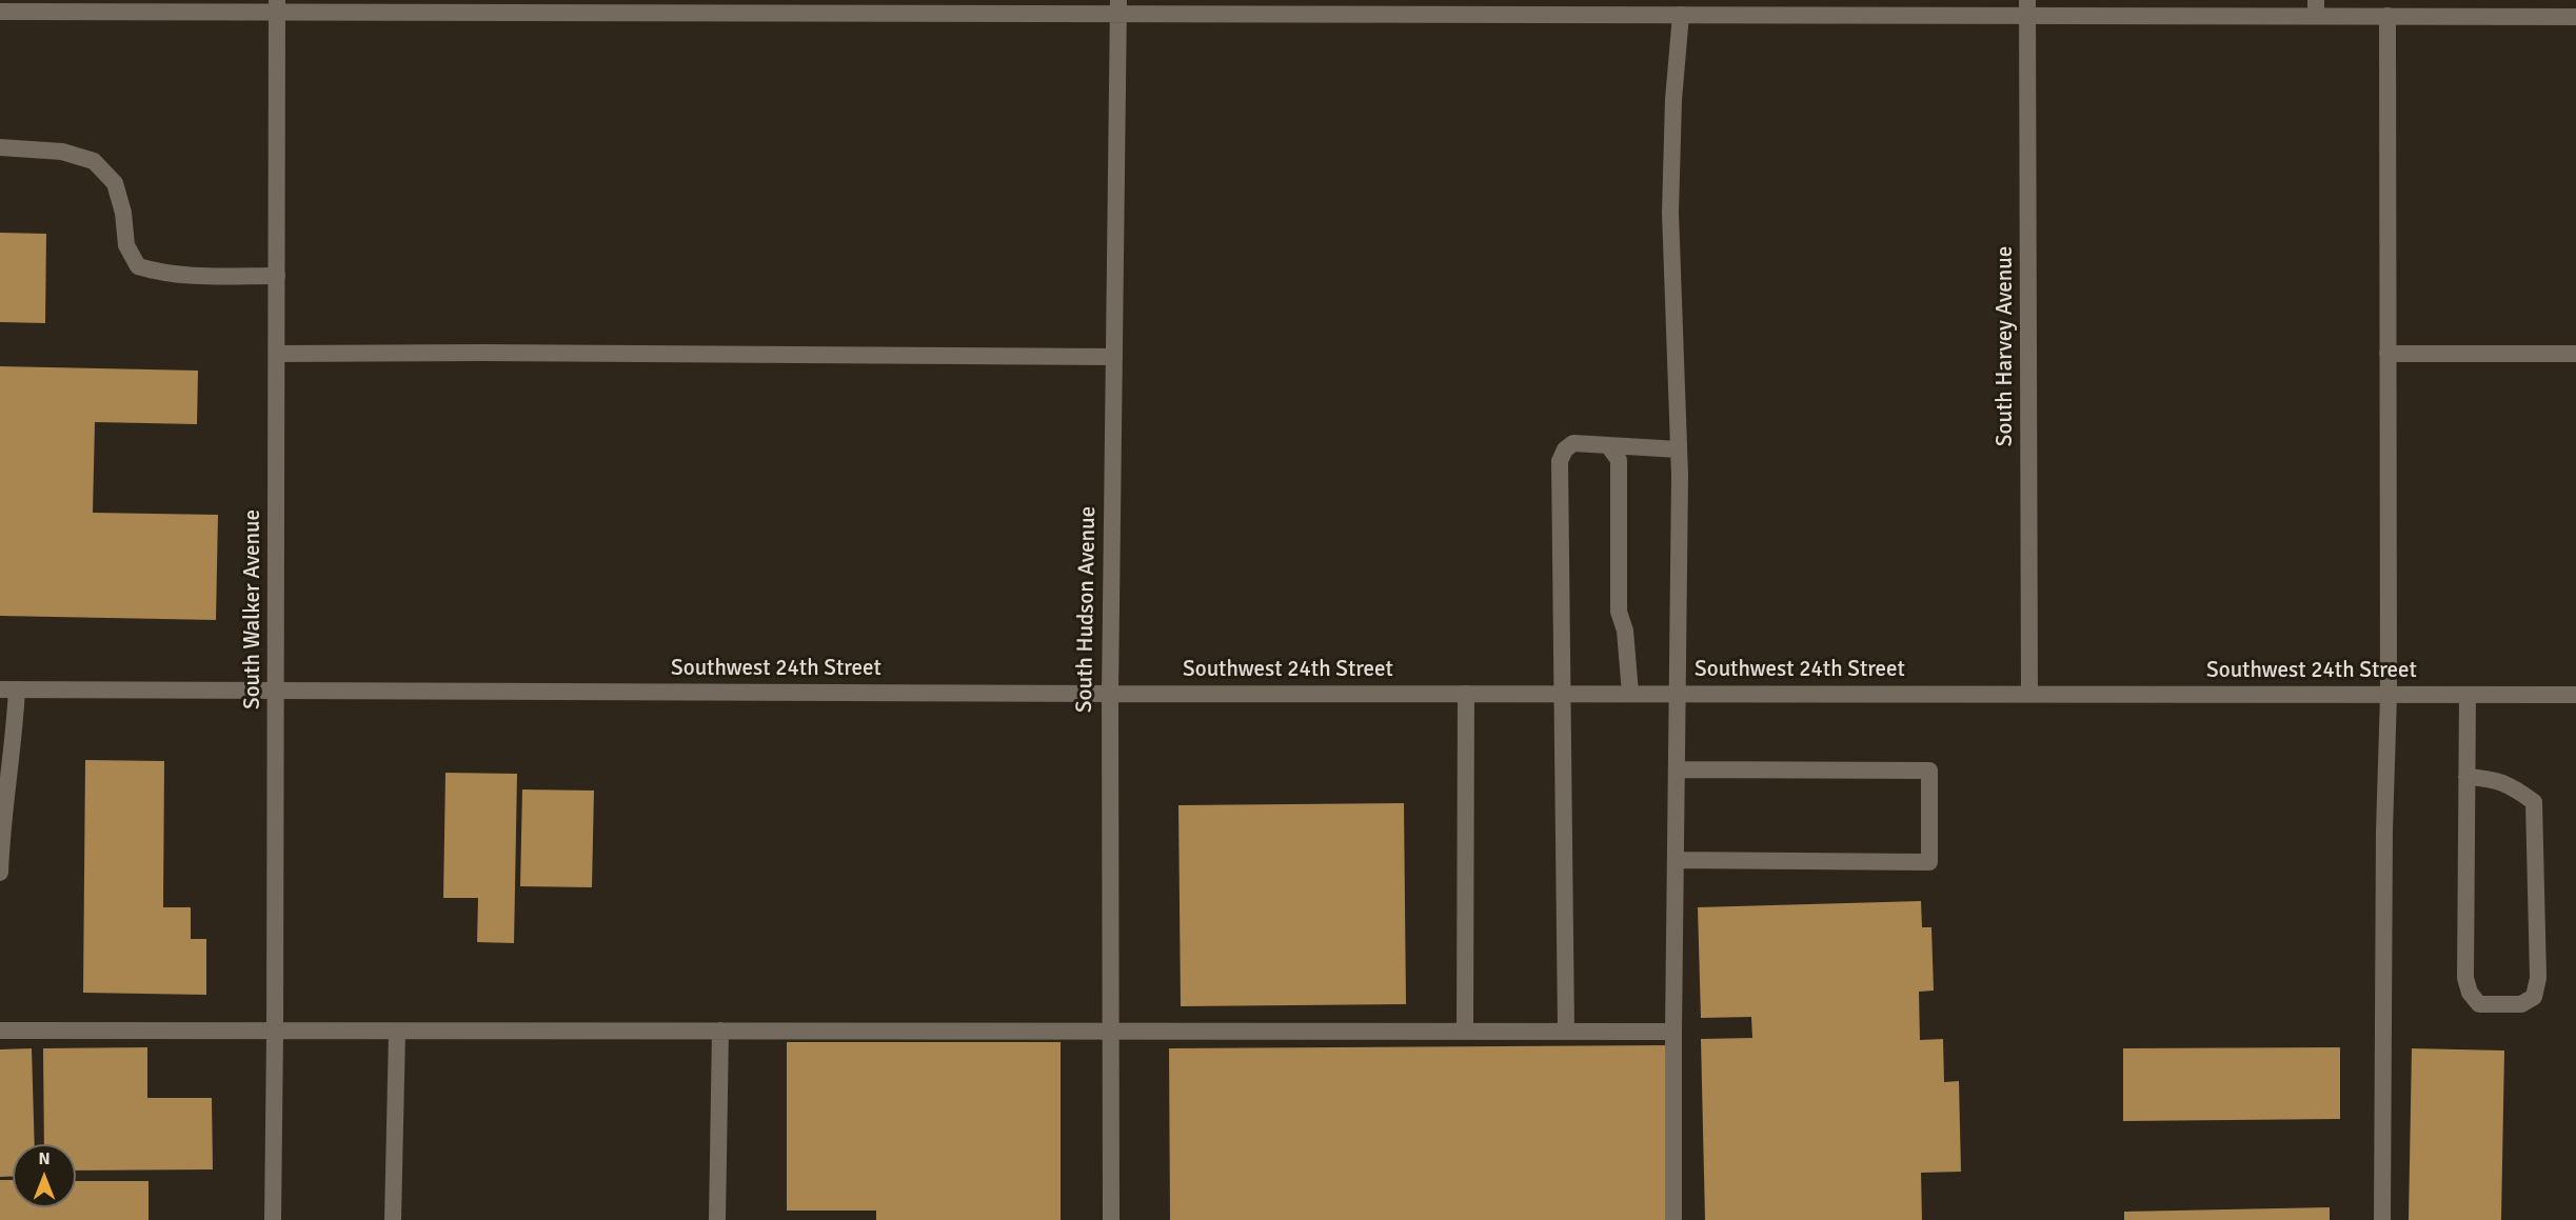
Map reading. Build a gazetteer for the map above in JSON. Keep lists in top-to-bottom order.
{
  "streets": {
    "street": [
      "South Harvey Avenue",
      "South Walker Avenue",
      "South Hudson Avenue",
      "Southwest 24th Street"
    ]
  },
  "crossings": [
    ["South Harvey Avenue", "Southwest 24th Street"],
    ["South Walker Avenue", "Southwest 24th Street"],
    ["South Hudson Avenue", "Southwest 24th Street"]
  ],
  "north": "top"
}
